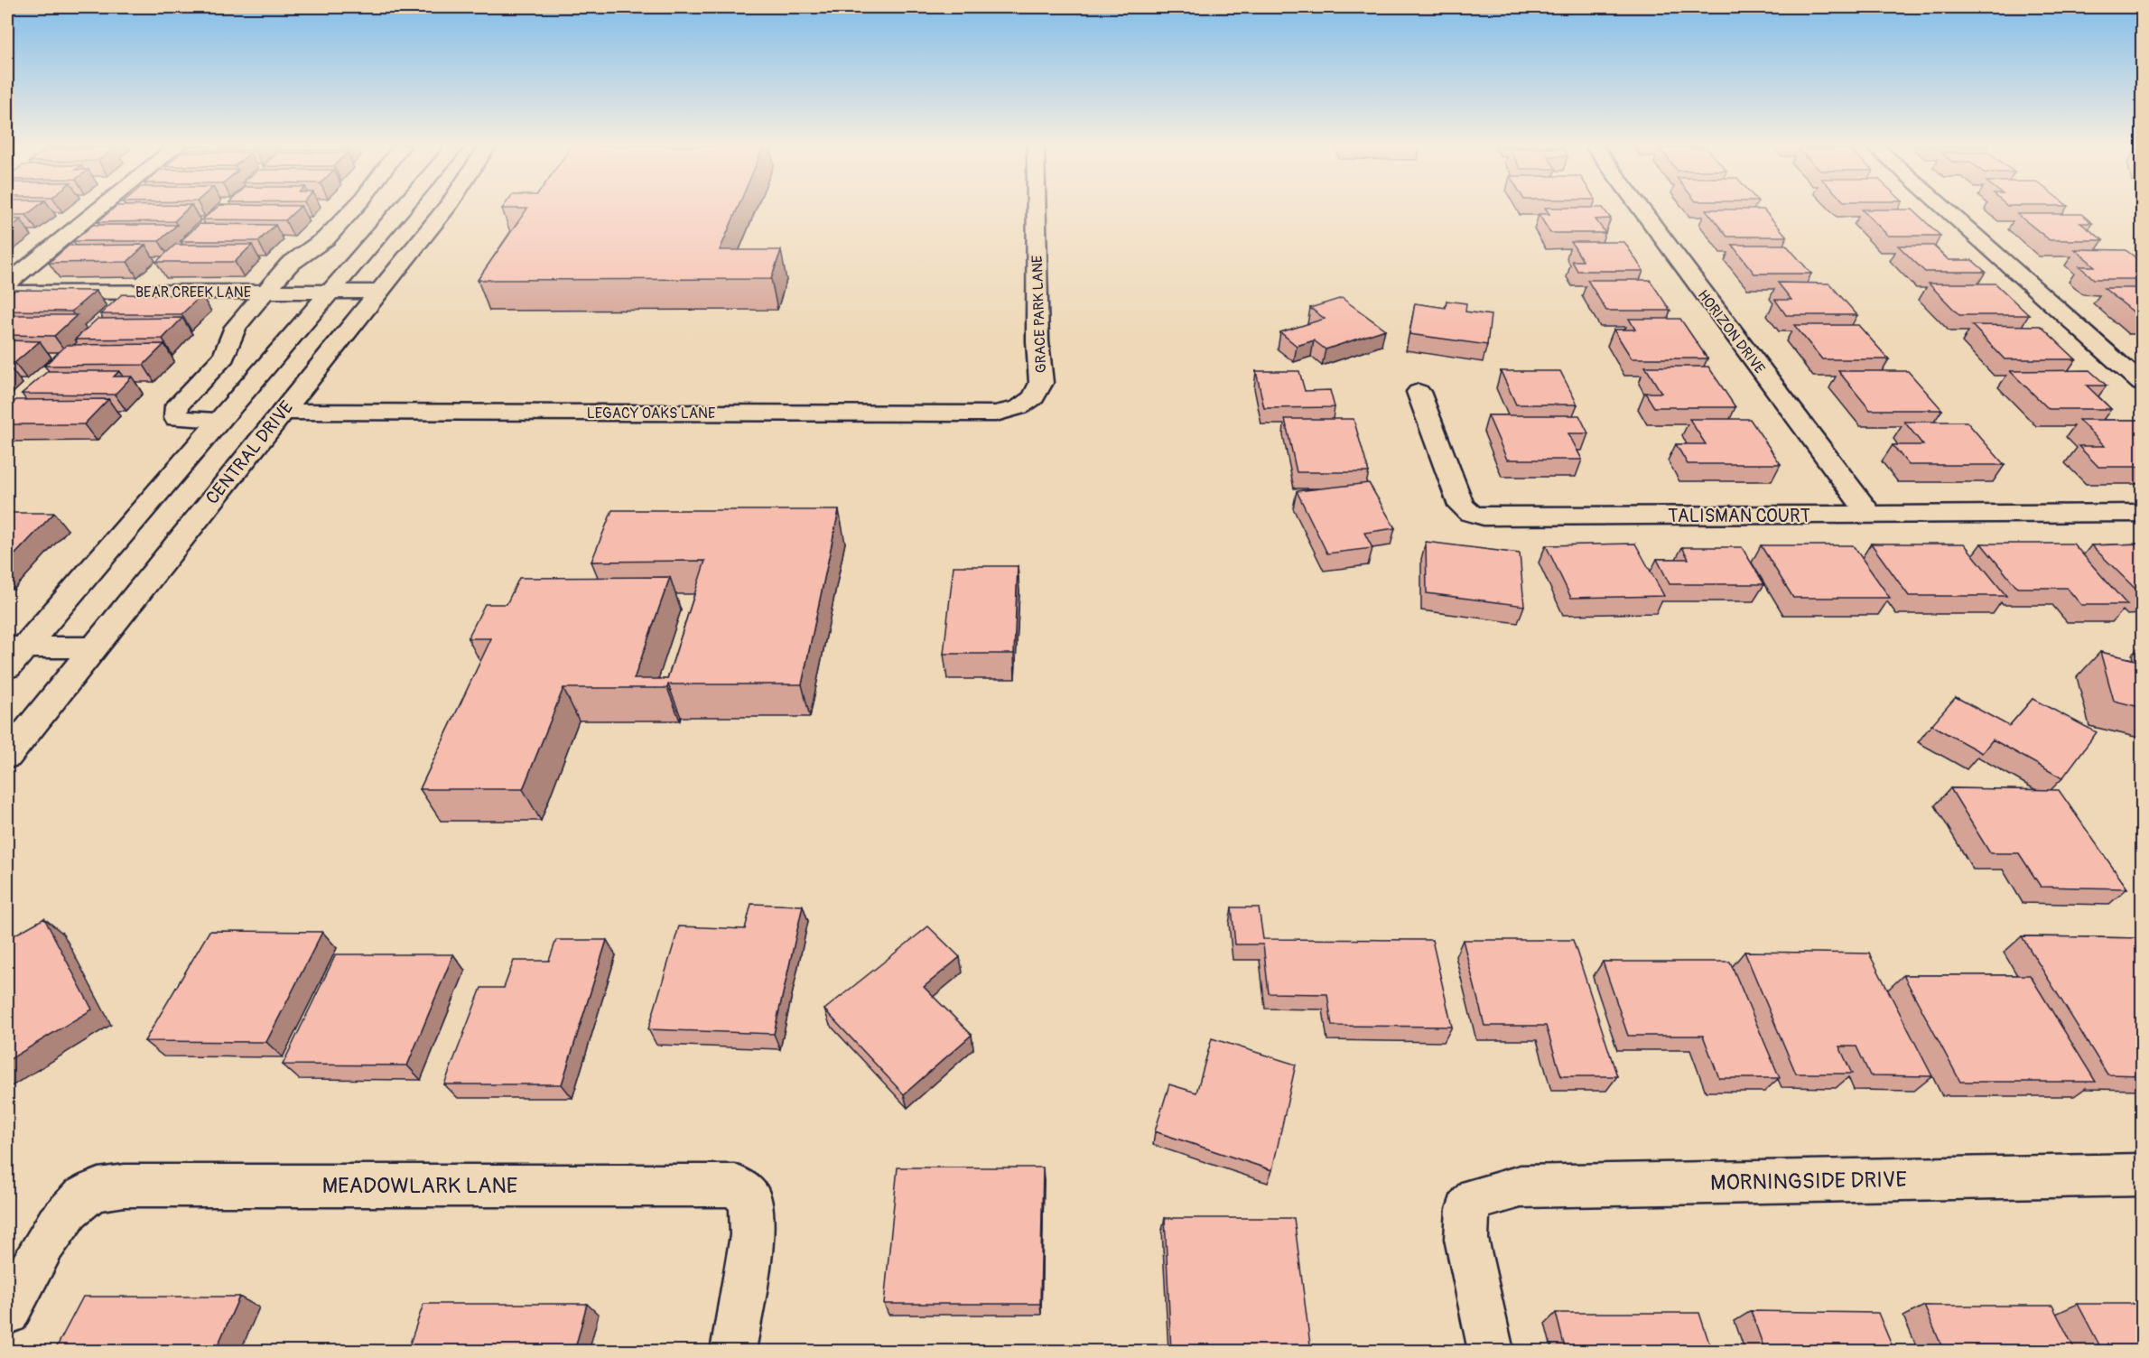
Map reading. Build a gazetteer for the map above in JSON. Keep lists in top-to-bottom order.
{
  "streets": {
    "street": [
      "BEAR CREEK LANE",
      "GRACE PARK LANE",
      "HORIZON DRIVE",
      "LEGACY OAKS LANE",
      "CENTRAL DRIVE",
      "TALISMAN COURT",
      "MORNINGSIDE DRIVE",
      "MEADOWLARK LANE"
    ]
  },
  "crossings": [
    ["BEAR CREEK LANE", "CENTRAL DRIVE"],
    ["GRACE PARK LANE", "LEGACY OAKS LANE"],
    ["HORIZON DRIVE", "TALISMAN COURT"],
    ["LEGACY OAKS LANE", "CENTRAL DRIVE"]
  ]
}
